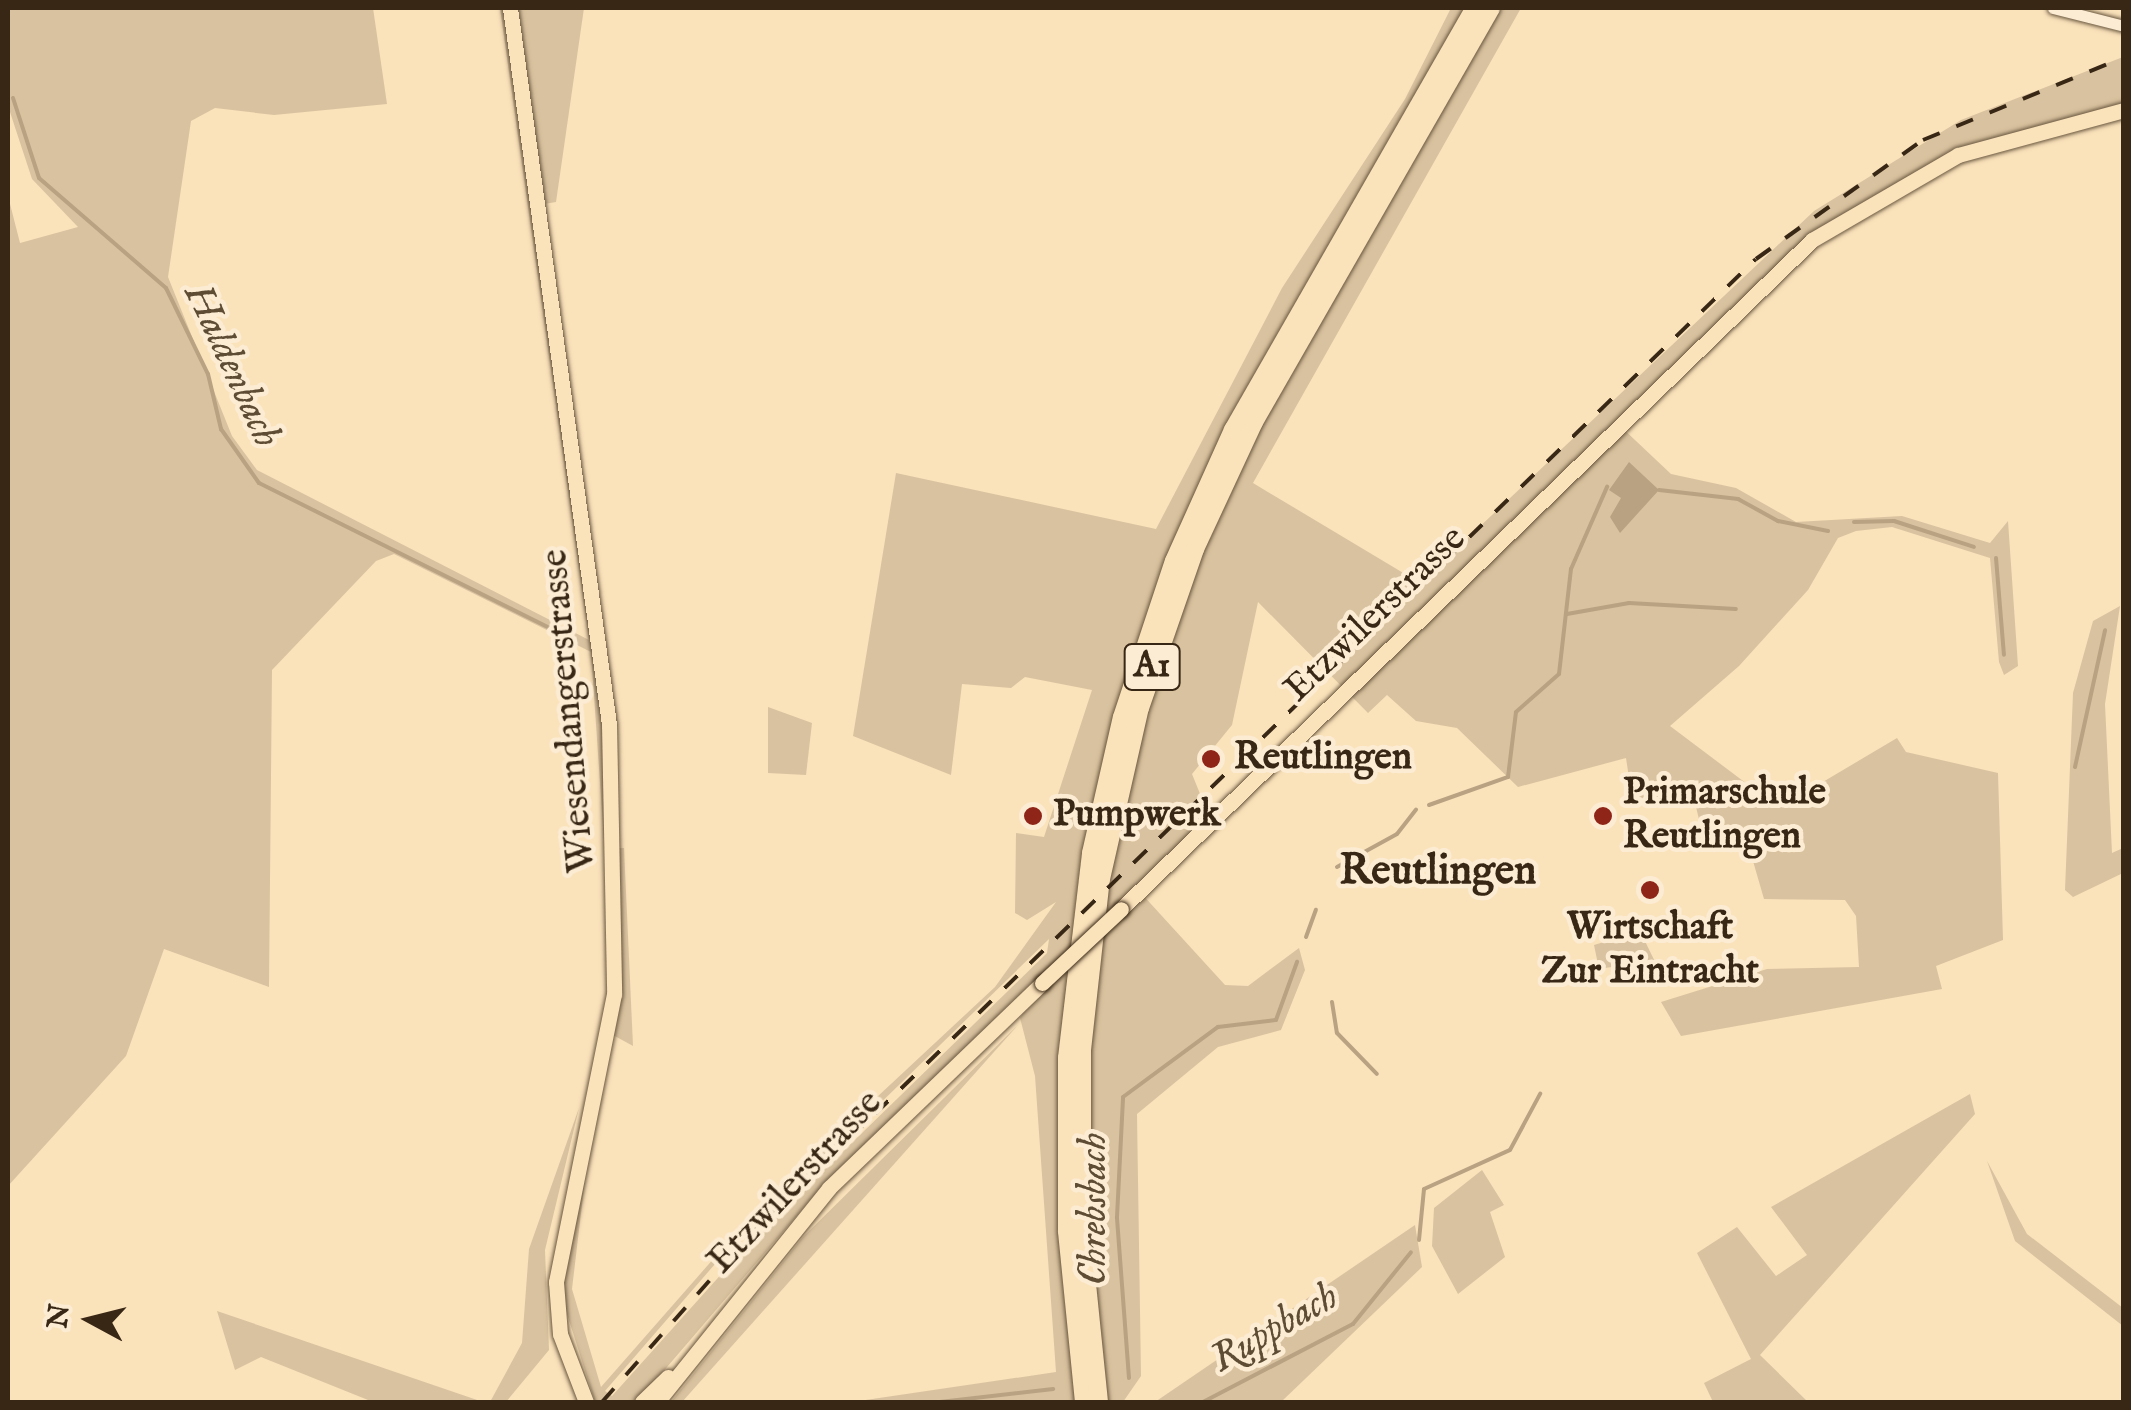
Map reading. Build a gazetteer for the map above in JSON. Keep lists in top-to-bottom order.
{
  "streets": {
    "highway": ["A1"],
    "main road": ["Etzwilerstrasse", "Wiesendangerstrasse"]
  },
  "districts": ["Reutlingen"],
  "water": ["Haldenbach", "Chrebsbach", "Ruppbach"],
  "places": [
    "Reutlingen",
    "Pumpwerk",
    "Primarschule Reutlingen",
    "Wirtschaft Zur Eintracht"
  ],
  "north": "left"
}
